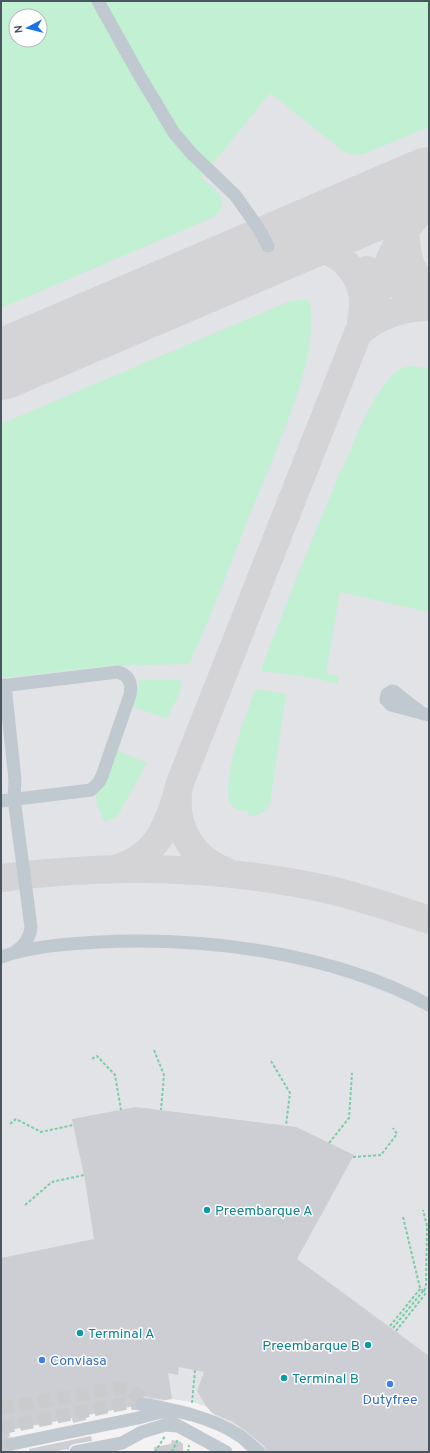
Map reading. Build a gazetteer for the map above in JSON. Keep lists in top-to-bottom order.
{
  "places": [
    "Preembarque A",
    "Terminal A",
    "Preembarque B",
    "Conviasa",
    "Terminal B",
    "Dutyfree"
  ],
  "north": "left"
}
